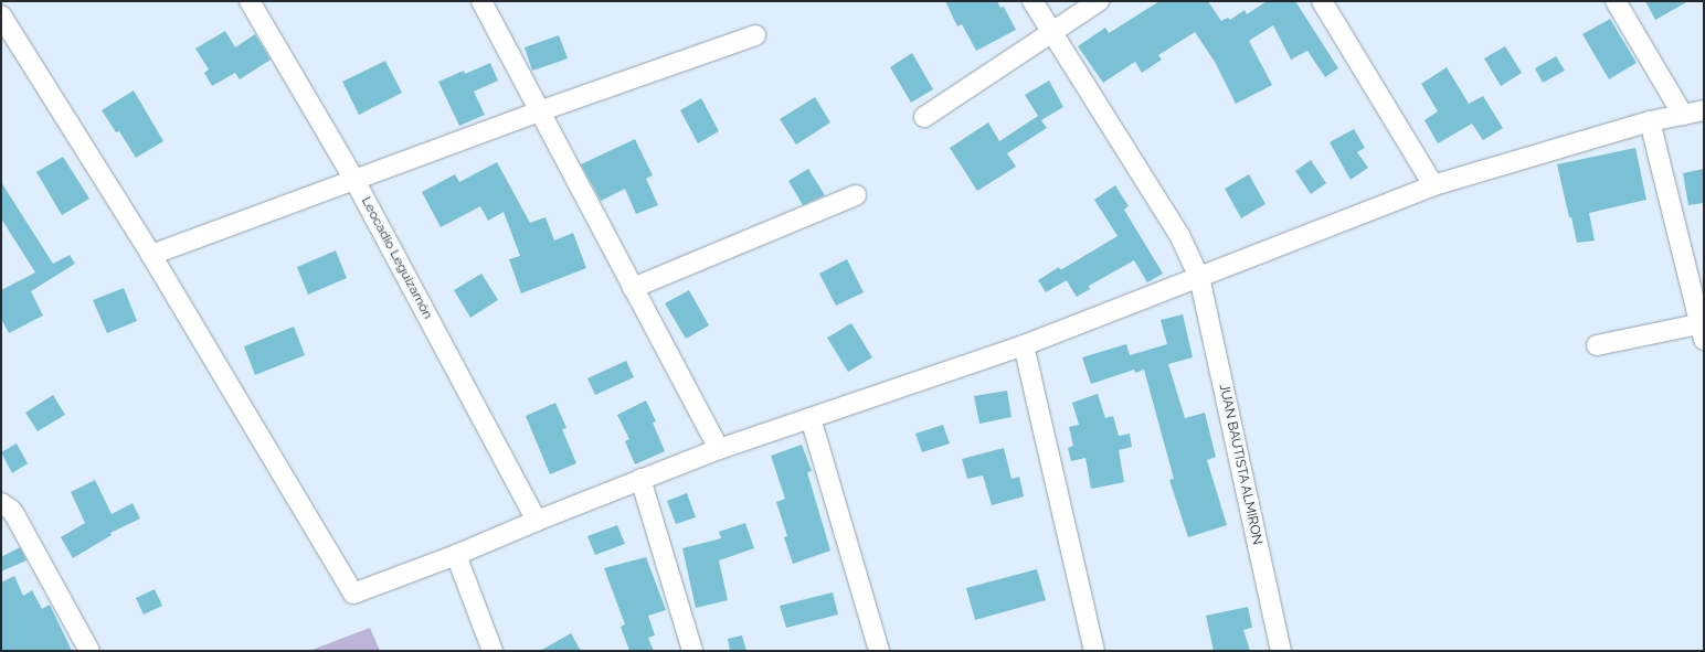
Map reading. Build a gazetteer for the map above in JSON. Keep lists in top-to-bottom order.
{
  "streets": {
    "street": ["Leocadio Leguizamón", "JUAN BAUTISTA ALMIRON"]
  }
}
